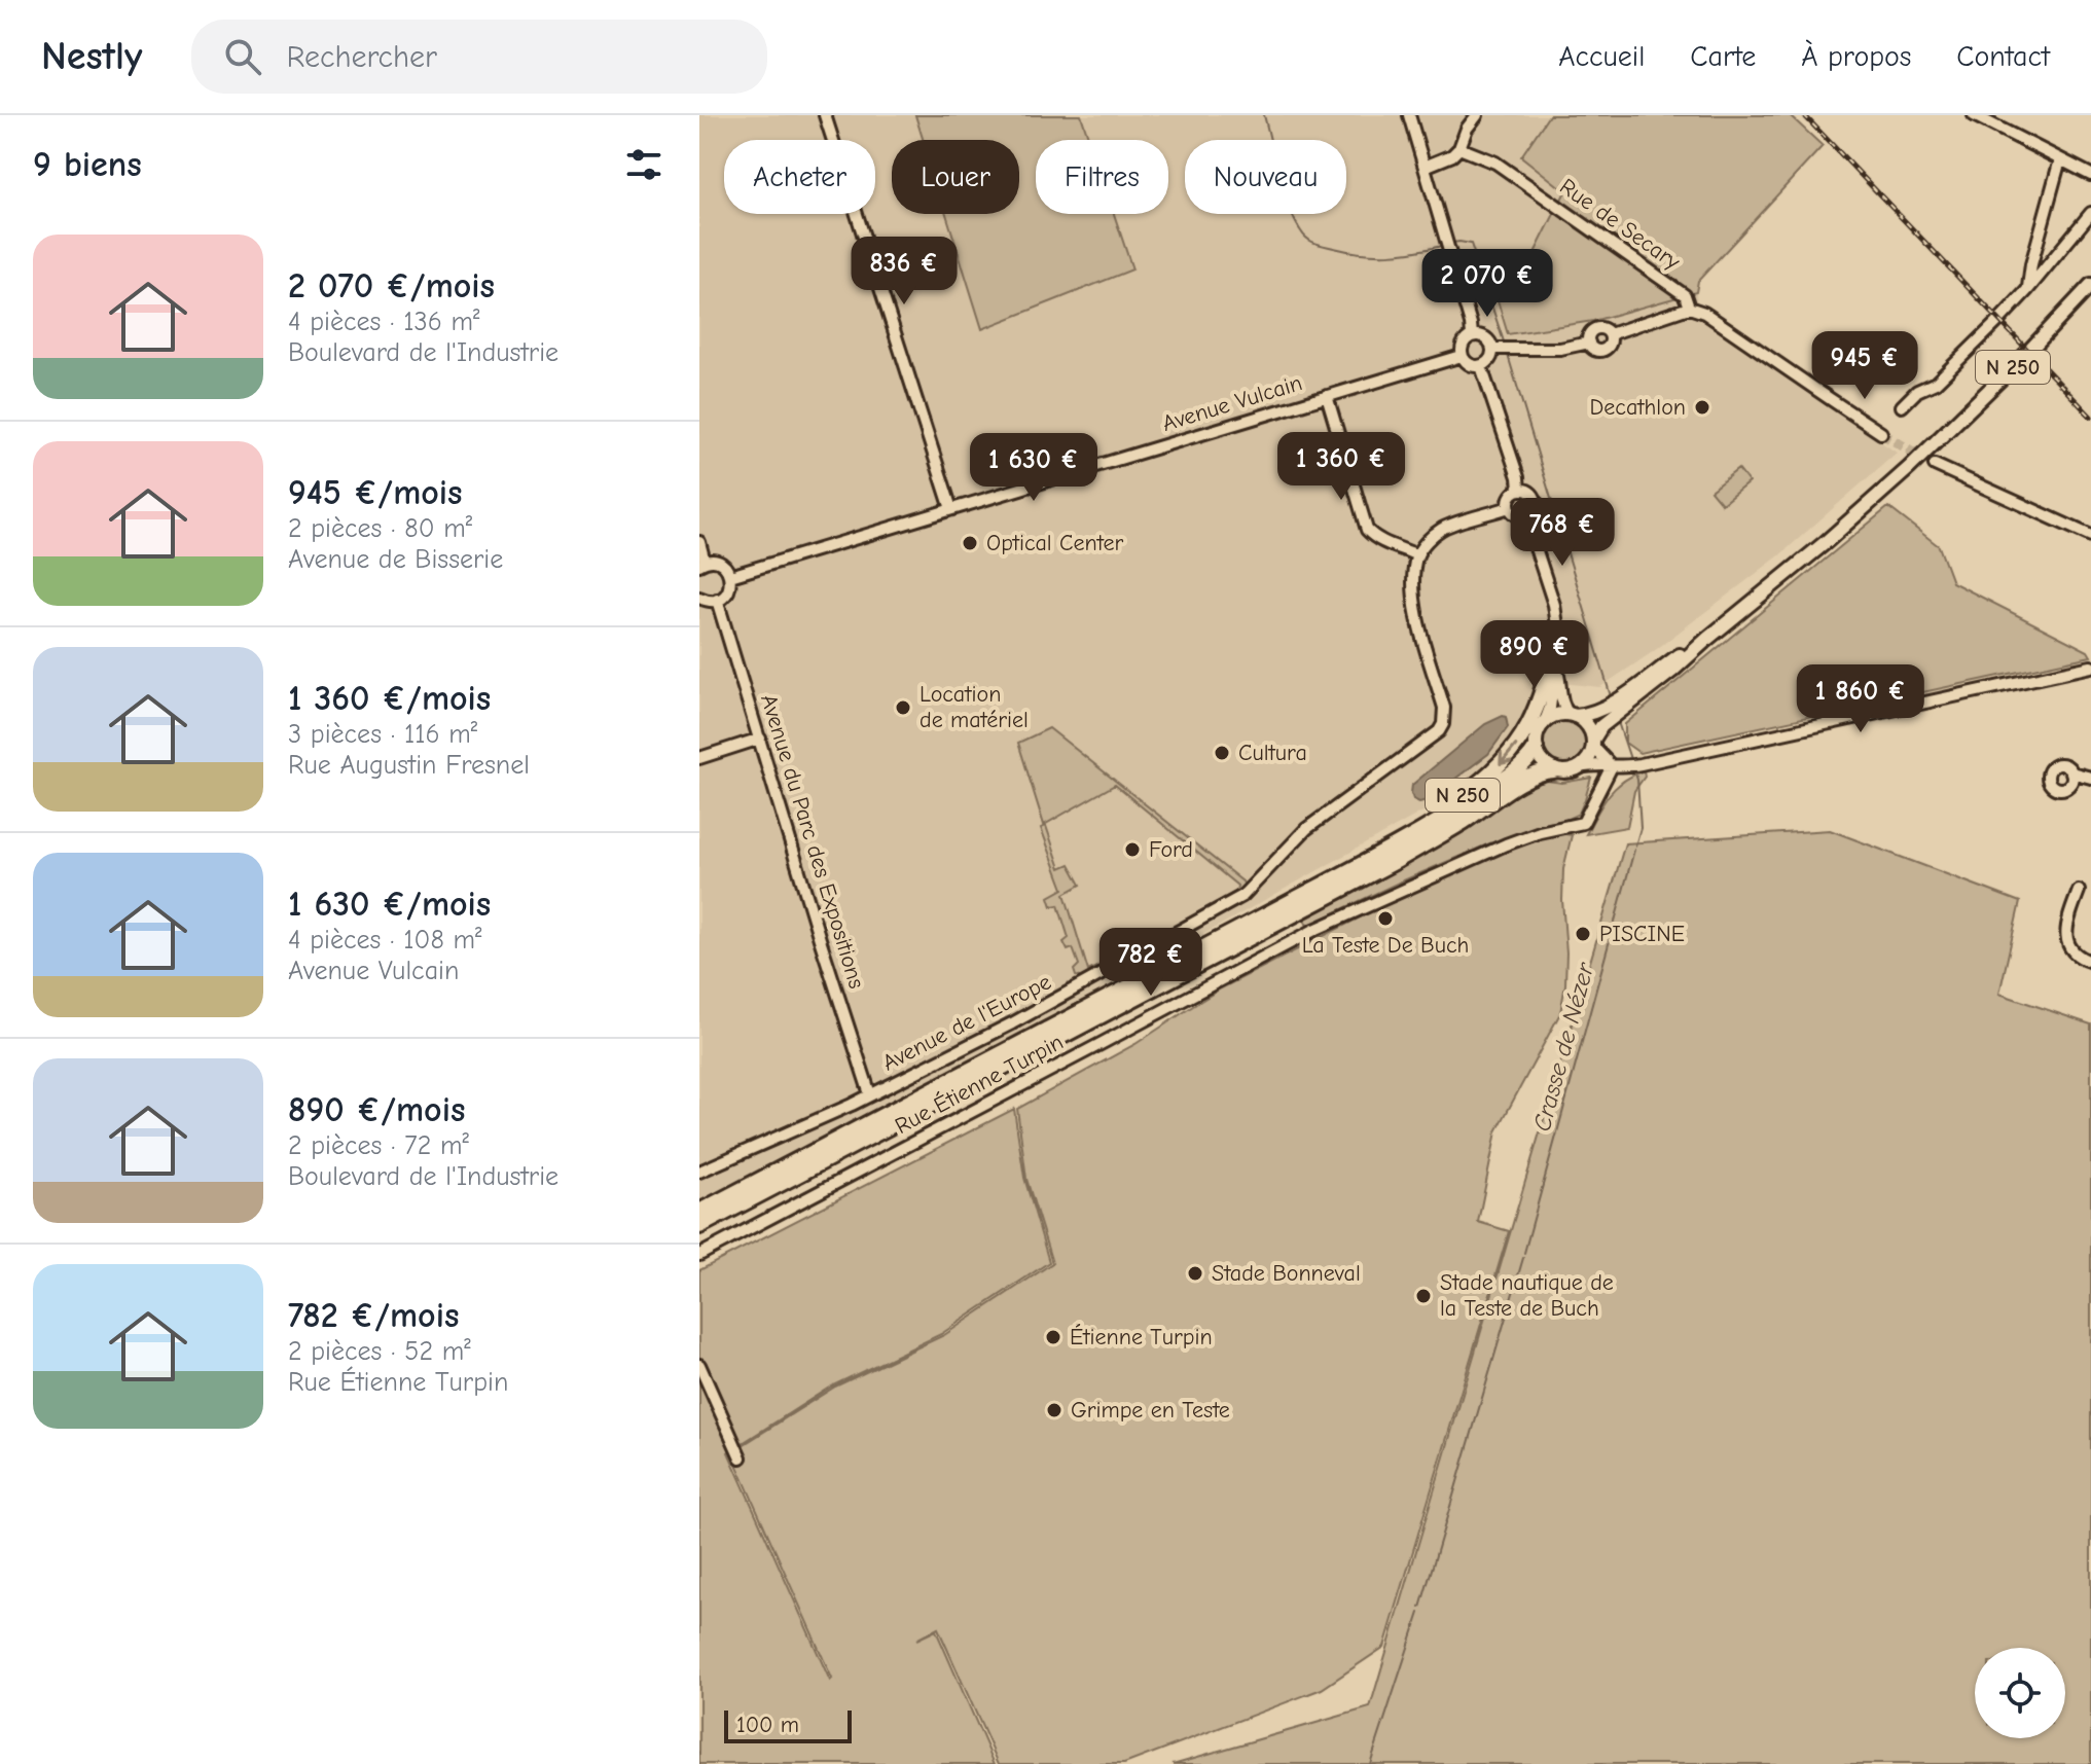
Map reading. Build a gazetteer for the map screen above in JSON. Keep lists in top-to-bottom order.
{
  "streets": {
    "highway": ["N 250"],
    "street": [
      "Rue de Secary",
      "Avenue Vulcain",
      "Avenue du Parc des Expositions",
      "Avenue de l'Europe",
      "Rue Étienne Turpin"
    ]
  },
  "crossings": [
    ["Avenue du Parc des Expositions", "Avenue de l'Europe"]
  ],
  "water": ["Crasse de Nézer"],
  "places": [
    "Decathlon",
    "Optical Center",
    "Location de matériel",
    "Cultura",
    "Ford",
    "La Teste De Buch",
    "PISCINE",
    "Stade Bonneval",
    "Stade nautique de la Teste de Buch",
    "Étienne Turpin",
    "Grimpe en Teste"
  ],
  "scale_bar": "100 m",
  "page": {
    "header": "Nestly",
    "search": "Rechercher",
    "nav": [
      "Accueil",
      "Carte",
      "À propos",
      "Contact"
    ],
    "heading": "9 biens",
    "chip": [
      "Acheter",
      "Louer",
      "Filtres",
      "Nouveau"
    ],
    "list": [
      {
        "name": "2 070 €/mois",
        "note": "4 pièces · 136 m² · Boulevard de l'Industrie"
      },
      {
        "name": "945 €/mois",
        "note": "2 pièces · 80 m² · Avenue de Bisserie"
      },
      {
        "name": "1 360 €/mois",
        "note": "3 pièces · 116 m² · Rue Augustin Fresnel"
      },
      {
        "name": "1 630 €/mois",
        "note": "4 pièces · 108 m² · Avenue Vulcain"
      },
      {
        "name": "890 €/mois",
        "note": "2 pièces · 72 m² · Boulevard de l'Industrie"
      },
      {
        "name": "782 €/mois",
        "note": "2 pièces · 52 m² · Rue Étienne Turpin"
      }
    ],
    "price": [
      "836 €",
      "2 070 €",
      "945 €",
      "1 360 €",
      "1 630 €",
      "768 €",
      "890 €",
      "1 860 €",
      "782 €"
    ],
    "scale": "100 m"
  }
}
